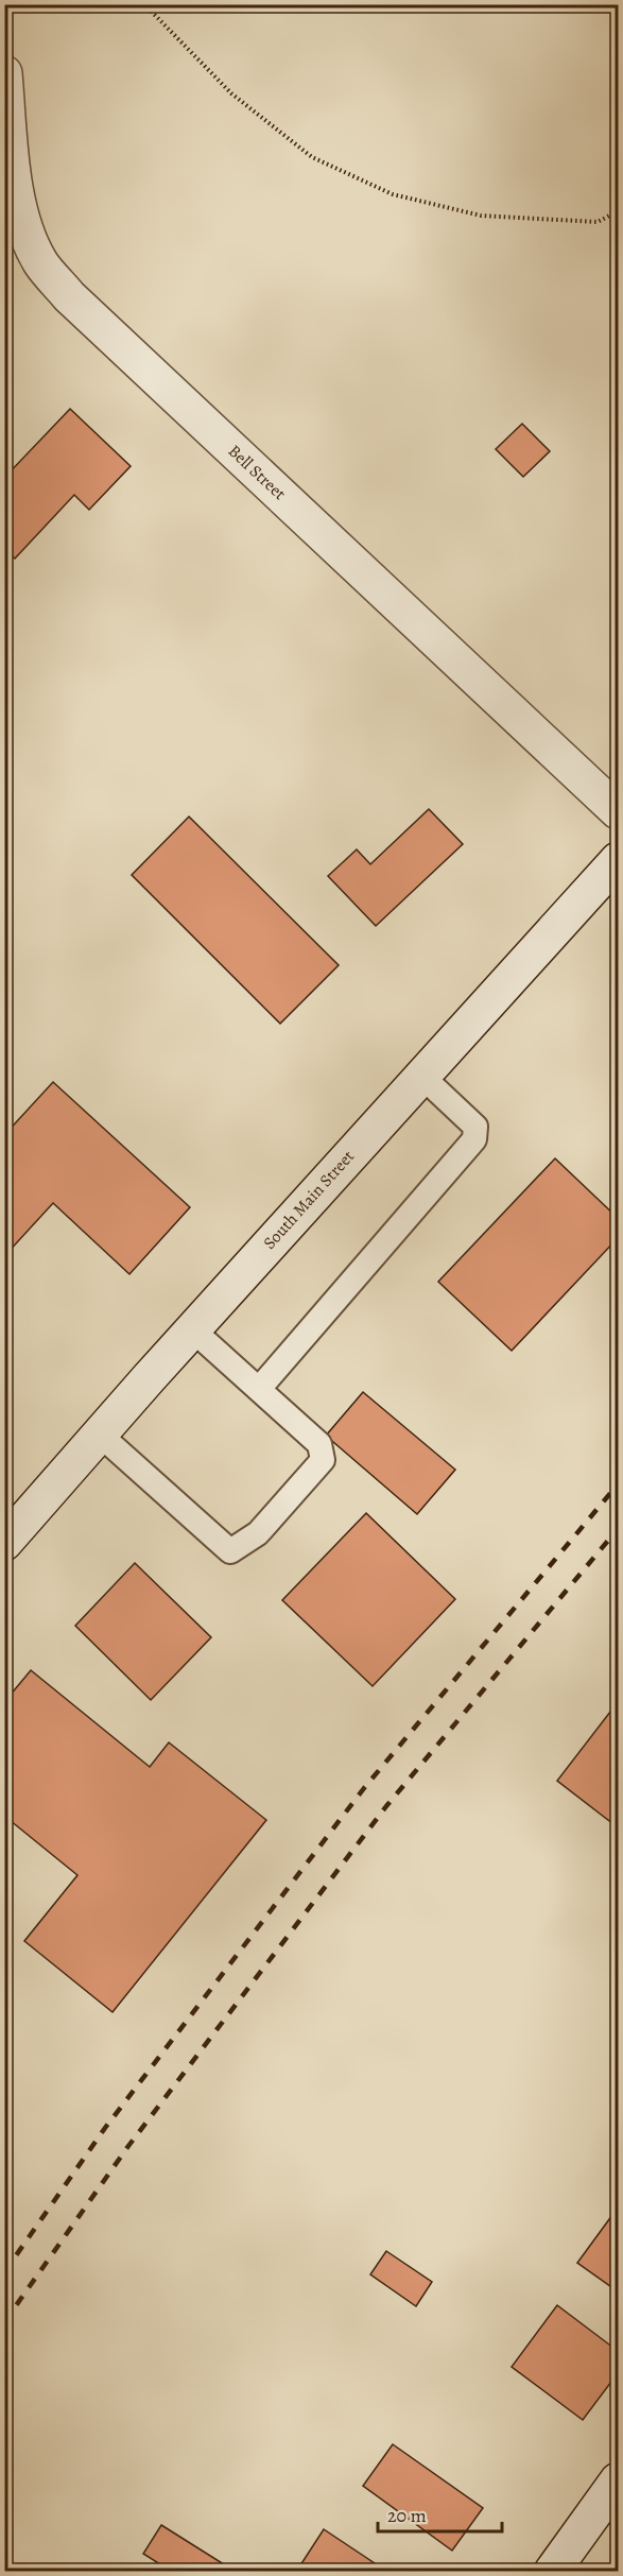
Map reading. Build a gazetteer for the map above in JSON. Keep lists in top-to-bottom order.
{
  "streets": {
    "street": ["Bell Street", "South Main Street"]
  },
  "scale_bar": "20 m"
}
